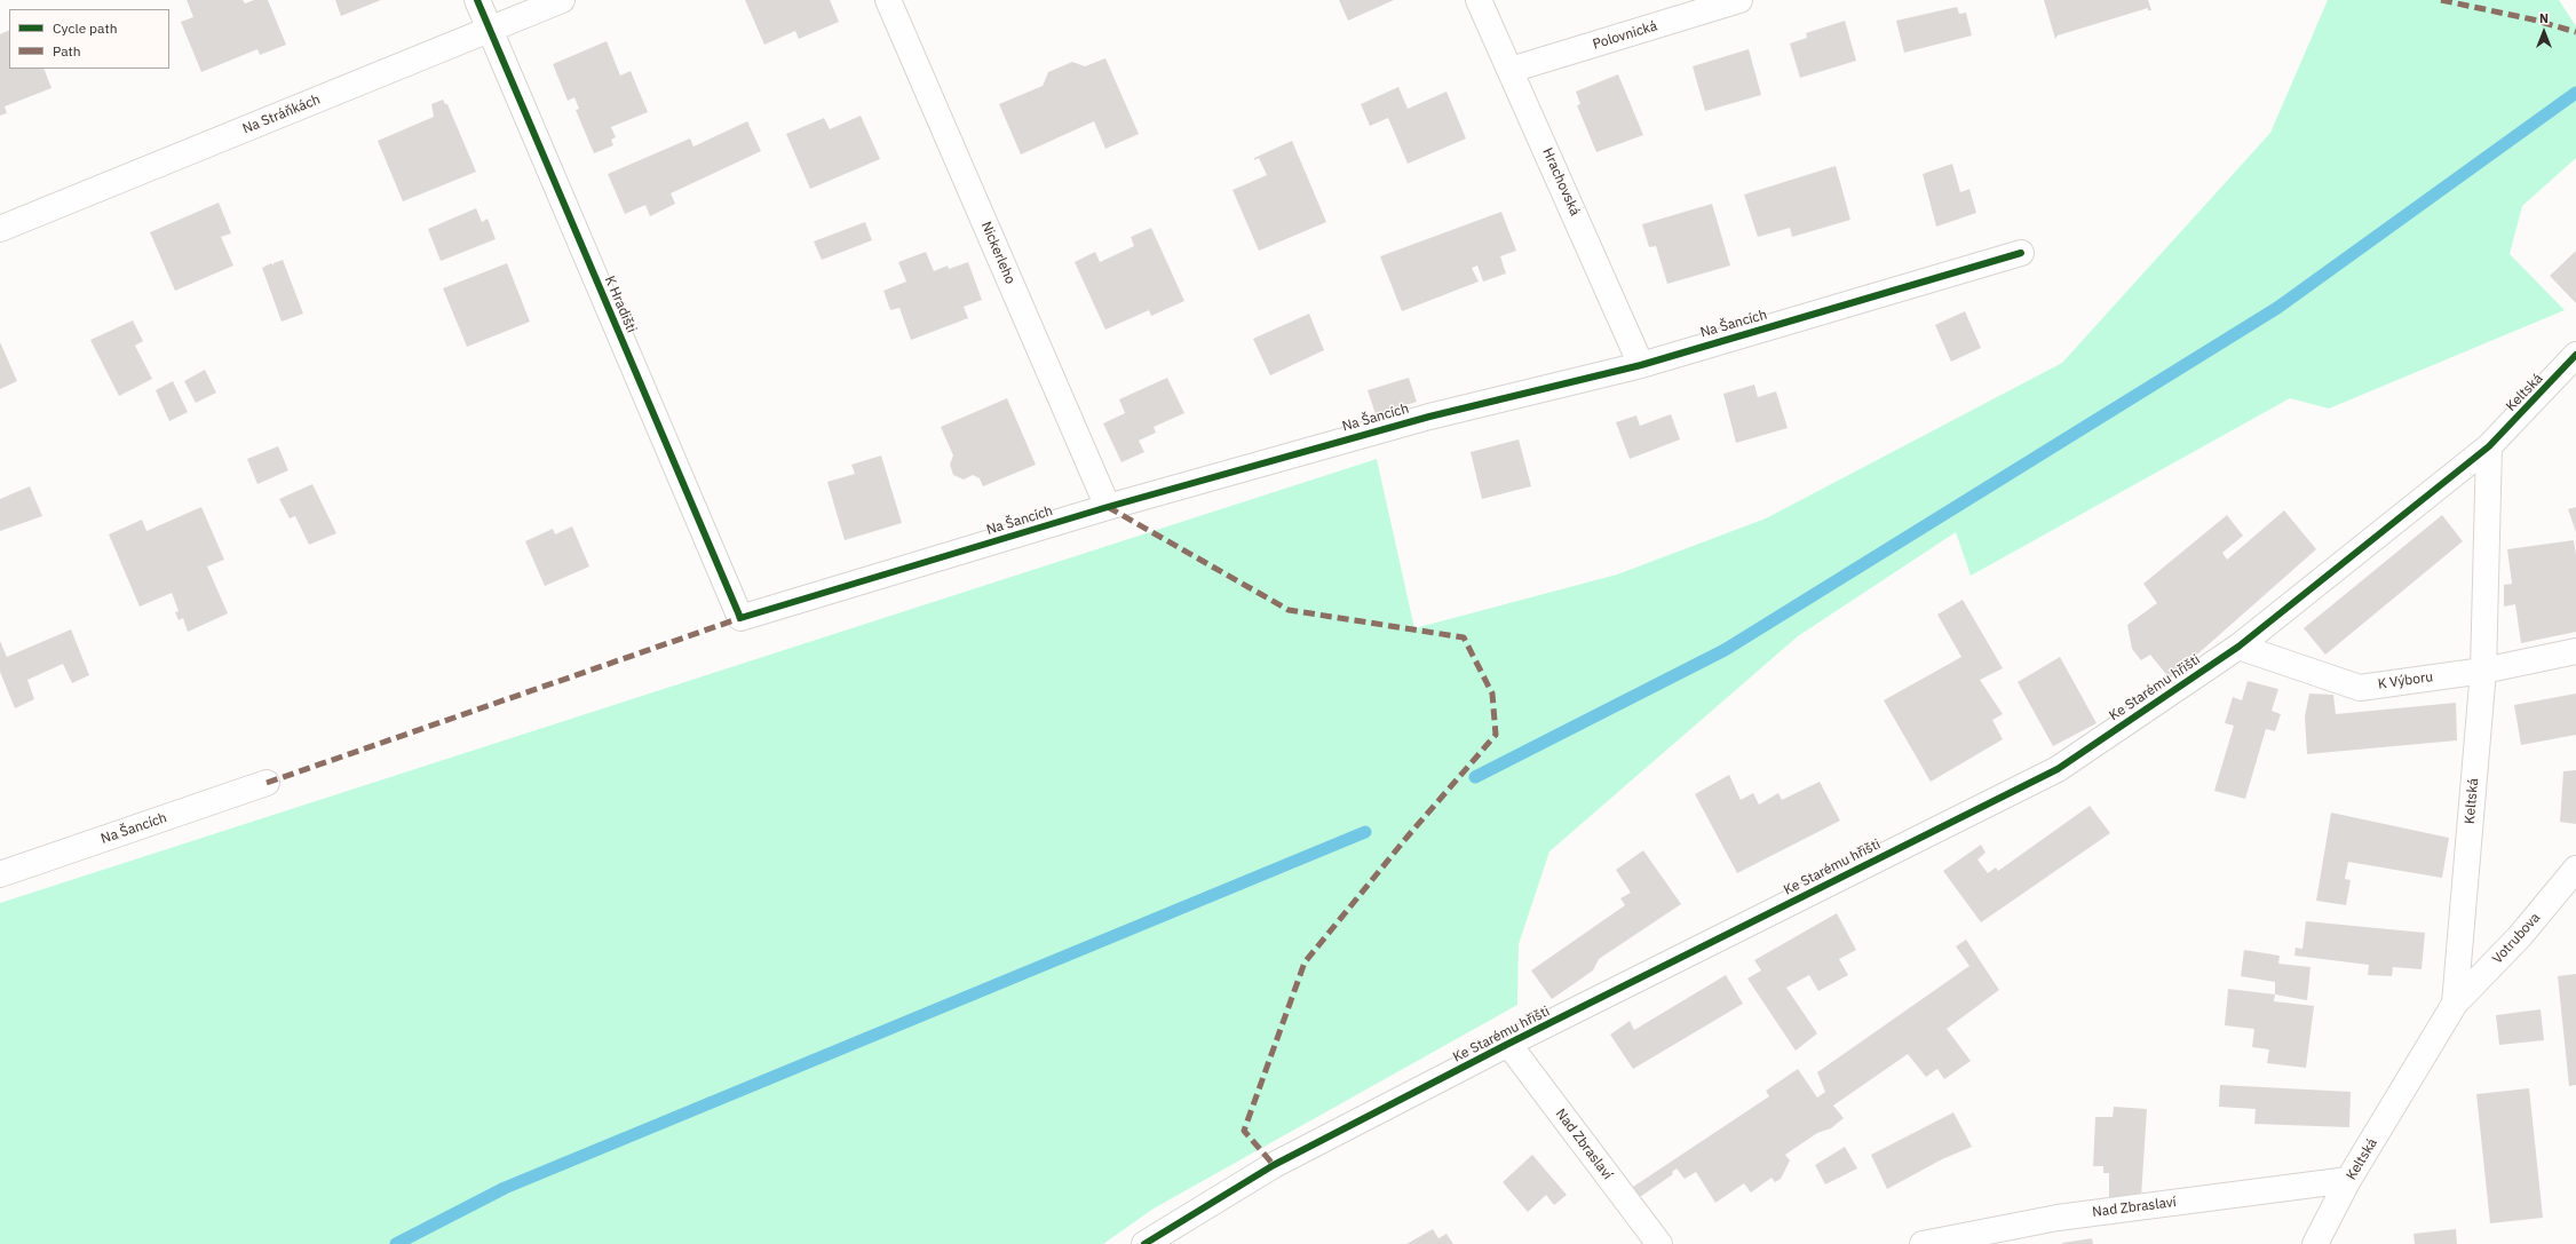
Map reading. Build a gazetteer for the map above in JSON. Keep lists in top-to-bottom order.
{
  "streets": {
    "street": [
      "Polovnická",
      "Na Stráňkách",
      "Hrachovská",
      "Nickerleho",
      "K Hradišti",
      "Na Šancích",
      "Keltská",
      "K Výboru",
      "Ke Starému hřišti",
      "Votrubova",
      "Nad Zbraslaví"
    ]
  },
  "crossings": [
    ["Polovnická", "Hrachovská"],
    ["Na Stráňkách", "K Hradišti"],
    ["Hrachovská", "Na Šancích"],
    ["Nickerleho", "Na Šancích"],
    ["K Hradišti", "Na Šancích"],
    ["Keltská", "K Výboru"],
    ["Keltská", "Ke Starému hřišti"],
    ["Keltská", "Votrubova"],
    ["Keltská", "Nad Zbraslaví"],
    ["K Výboru", "Ke Starému hřišti"],
    ["Ke Starému hřišti", "Nad Zbraslaví"]
  ],
  "legend": ["Cycle path", "Path"],
  "north": "top"
}
